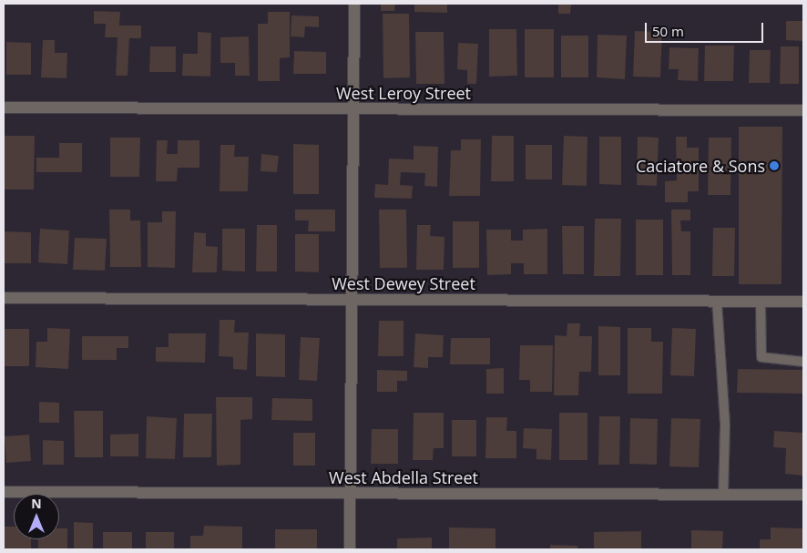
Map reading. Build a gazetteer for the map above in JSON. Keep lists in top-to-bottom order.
{
  "streets": {
    "street": ["West Leroy Street", "West Dewey Street", "West Abdella Street"]
  },
  "places": ["Caciatore & Sons"],
  "scale_bar": "50 m",
  "north": "top"
}
